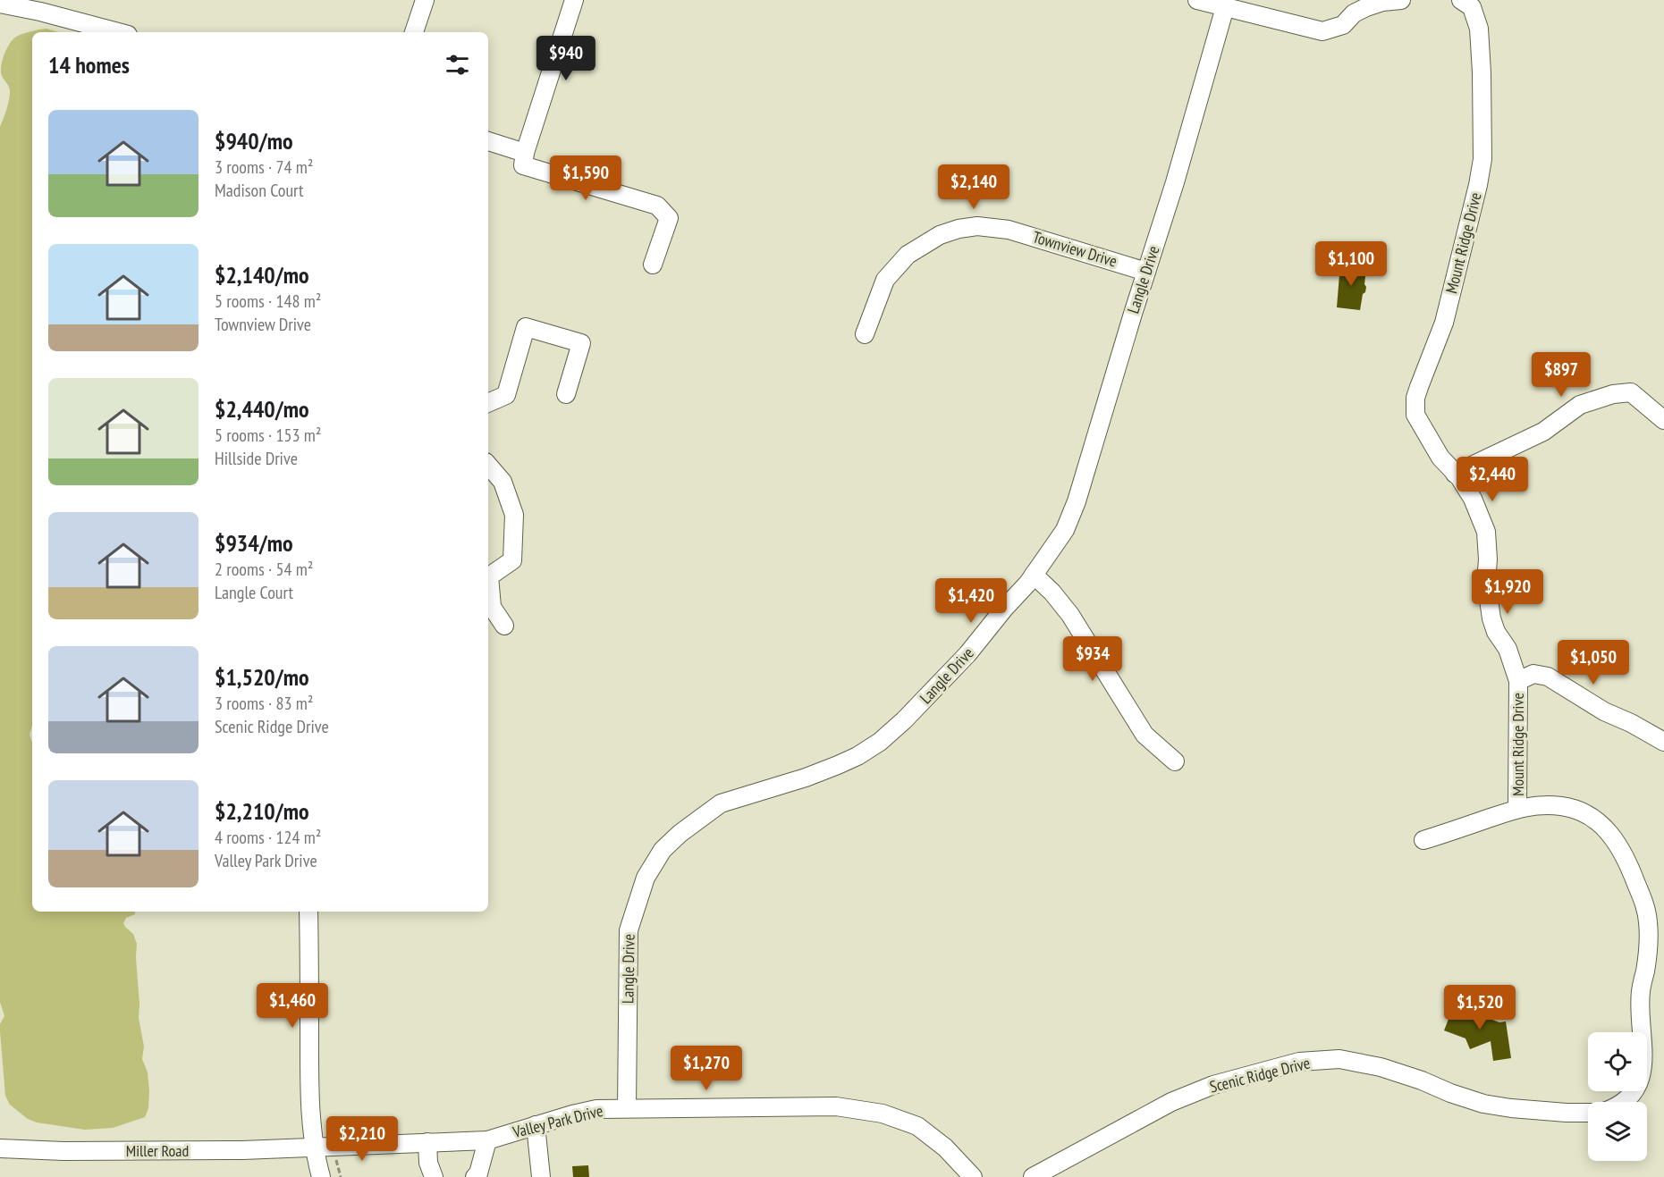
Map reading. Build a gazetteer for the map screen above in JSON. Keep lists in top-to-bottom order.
{
  "streets": {
    "street": [
      "Mount Ridge Drive",
      "Townview Drive",
      "Langle Drive",
      "Scenic Ridge Drive",
      "Valley Park Drive",
      "Miller Road"
    ]
  },
  "crossings": [
    ["Townview Drive", "Langle Drive"],
    ["Langle Drive", "Valley Park Drive"],
    ["Valley Park Drive", "Miller Road"]
  ],
  "page": {
    "heading": "14 homes",
    "price": [
      "$940",
      "$1,590",
      "$2,140",
      "$1,100",
      "$897",
      "$2,440",
      "$1,920",
      "$1,420",
      "$934",
      "$1,050",
      "$1,460",
      "$1,520",
      "$1,270",
      "$2,210"
    ],
    "list": [
      {
        "name": "$940/mo",
        "note": "3 rooms · 74 m² · Madison Court"
      },
      {
        "name": "$2,140/mo",
        "note": "5 rooms · 148 m² · Townview Drive"
      },
      {
        "name": "$2,440/mo",
        "note": "5 rooms · 153 m² · Hillside Drive"
      },
      {
        "name": "$934/mo",
        "note": "2 rooms · 54 m² · Langle Court"
      },
      {
        "name": "$1,520/mo",
        "note": "3 rooms · 83 m² · Scenic Ridge Drive"
      },
      {
        "name": "$2,210/mo",
        "note": "4 rooms · 124 m² · Valley Park Drive"
      }
    ]
  }
}
